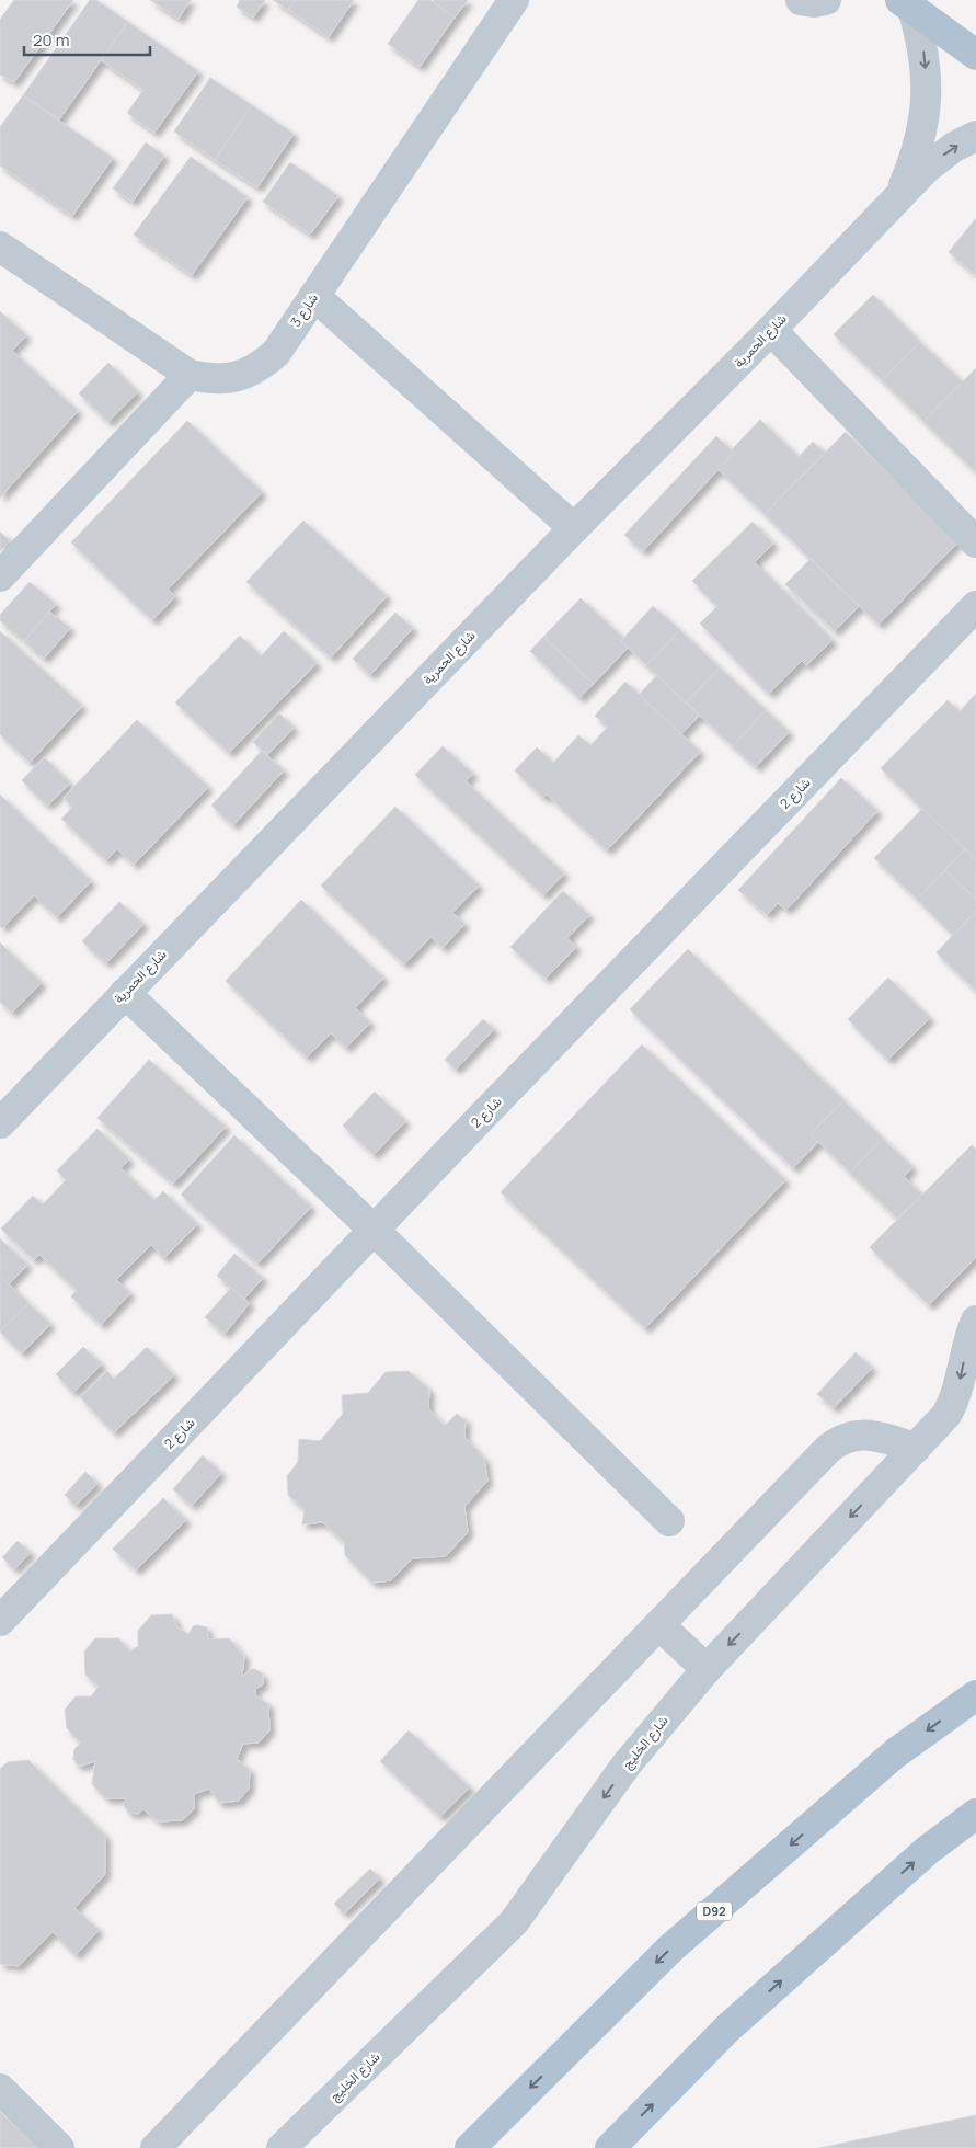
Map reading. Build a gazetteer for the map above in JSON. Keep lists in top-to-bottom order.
{
  "streets": {
    "main road": ["D92"],
    "street": [
      "شارع 3",
      "شارع الحمرية",
      "شارع 2",
      "شارع الخليج"
    ]
  },
  "scale_bar": "20 m"
}
